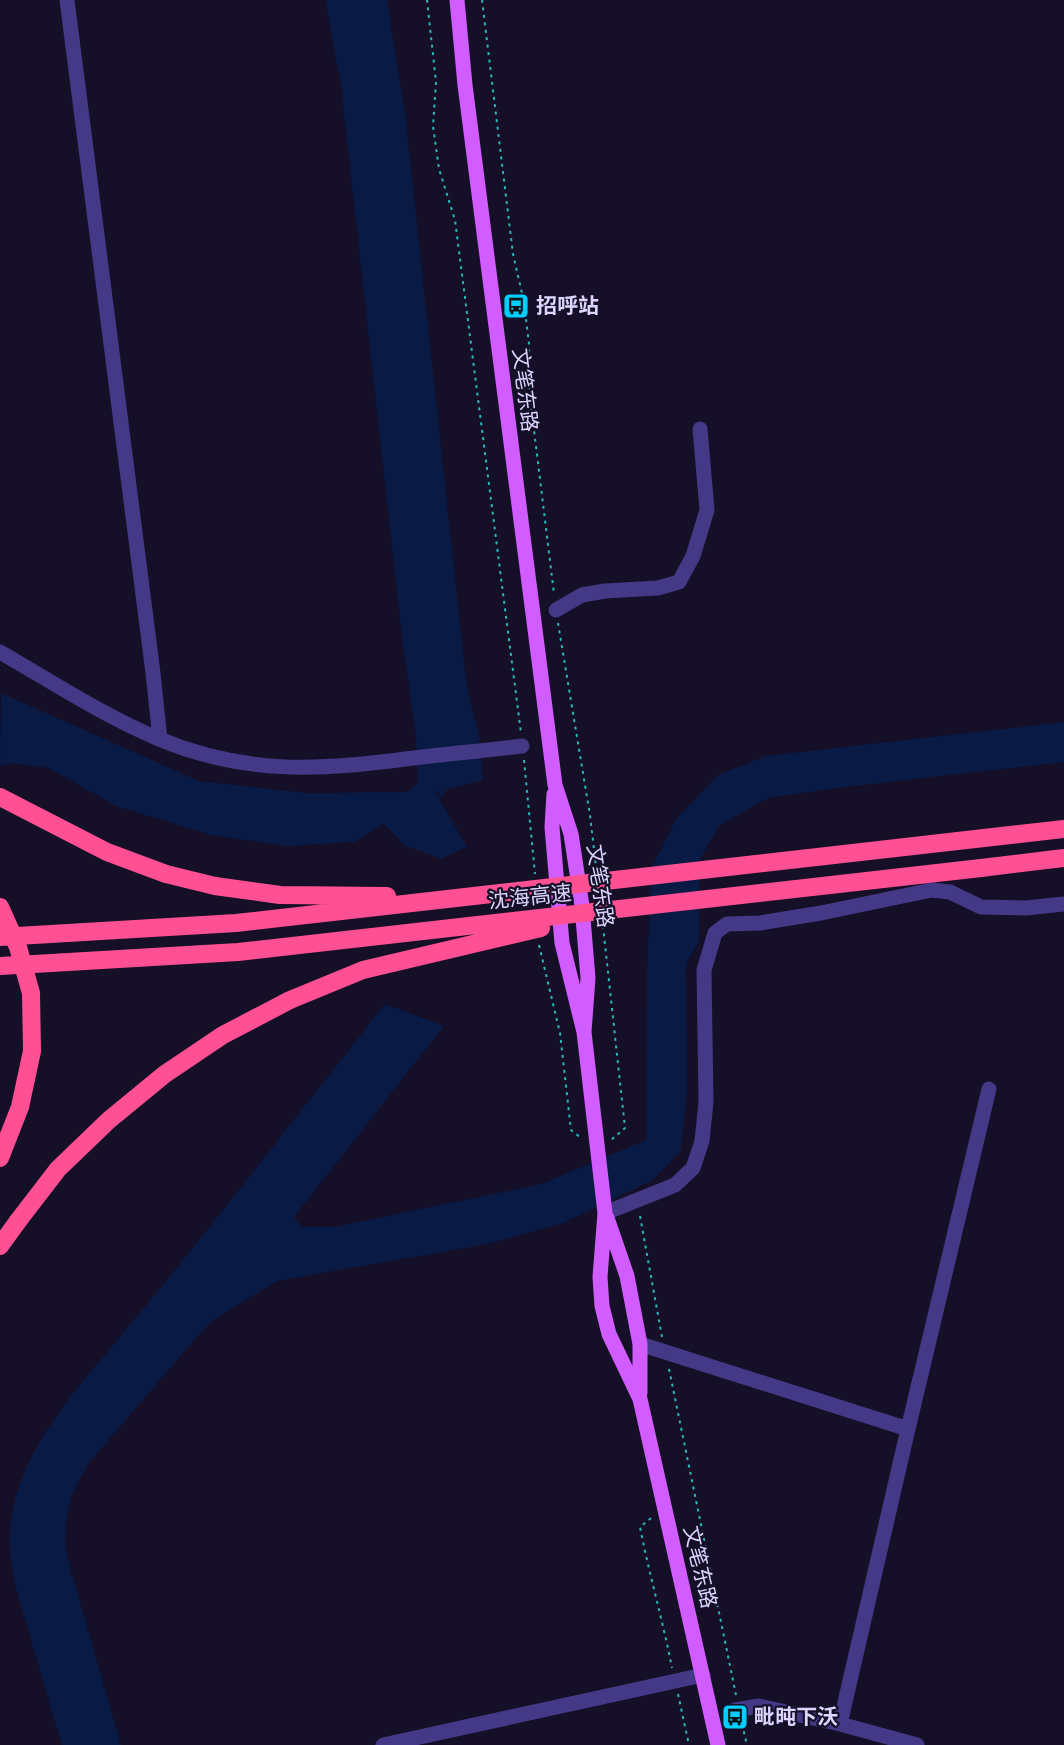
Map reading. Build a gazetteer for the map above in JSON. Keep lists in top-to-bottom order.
{
  "streets": {
    "highway": ["沈海高速"],
    "main road": ["文笔东路"]
  },
  "places": {
    "bus stop": ["招呼站", "毗旽下沃"]
  }
}
